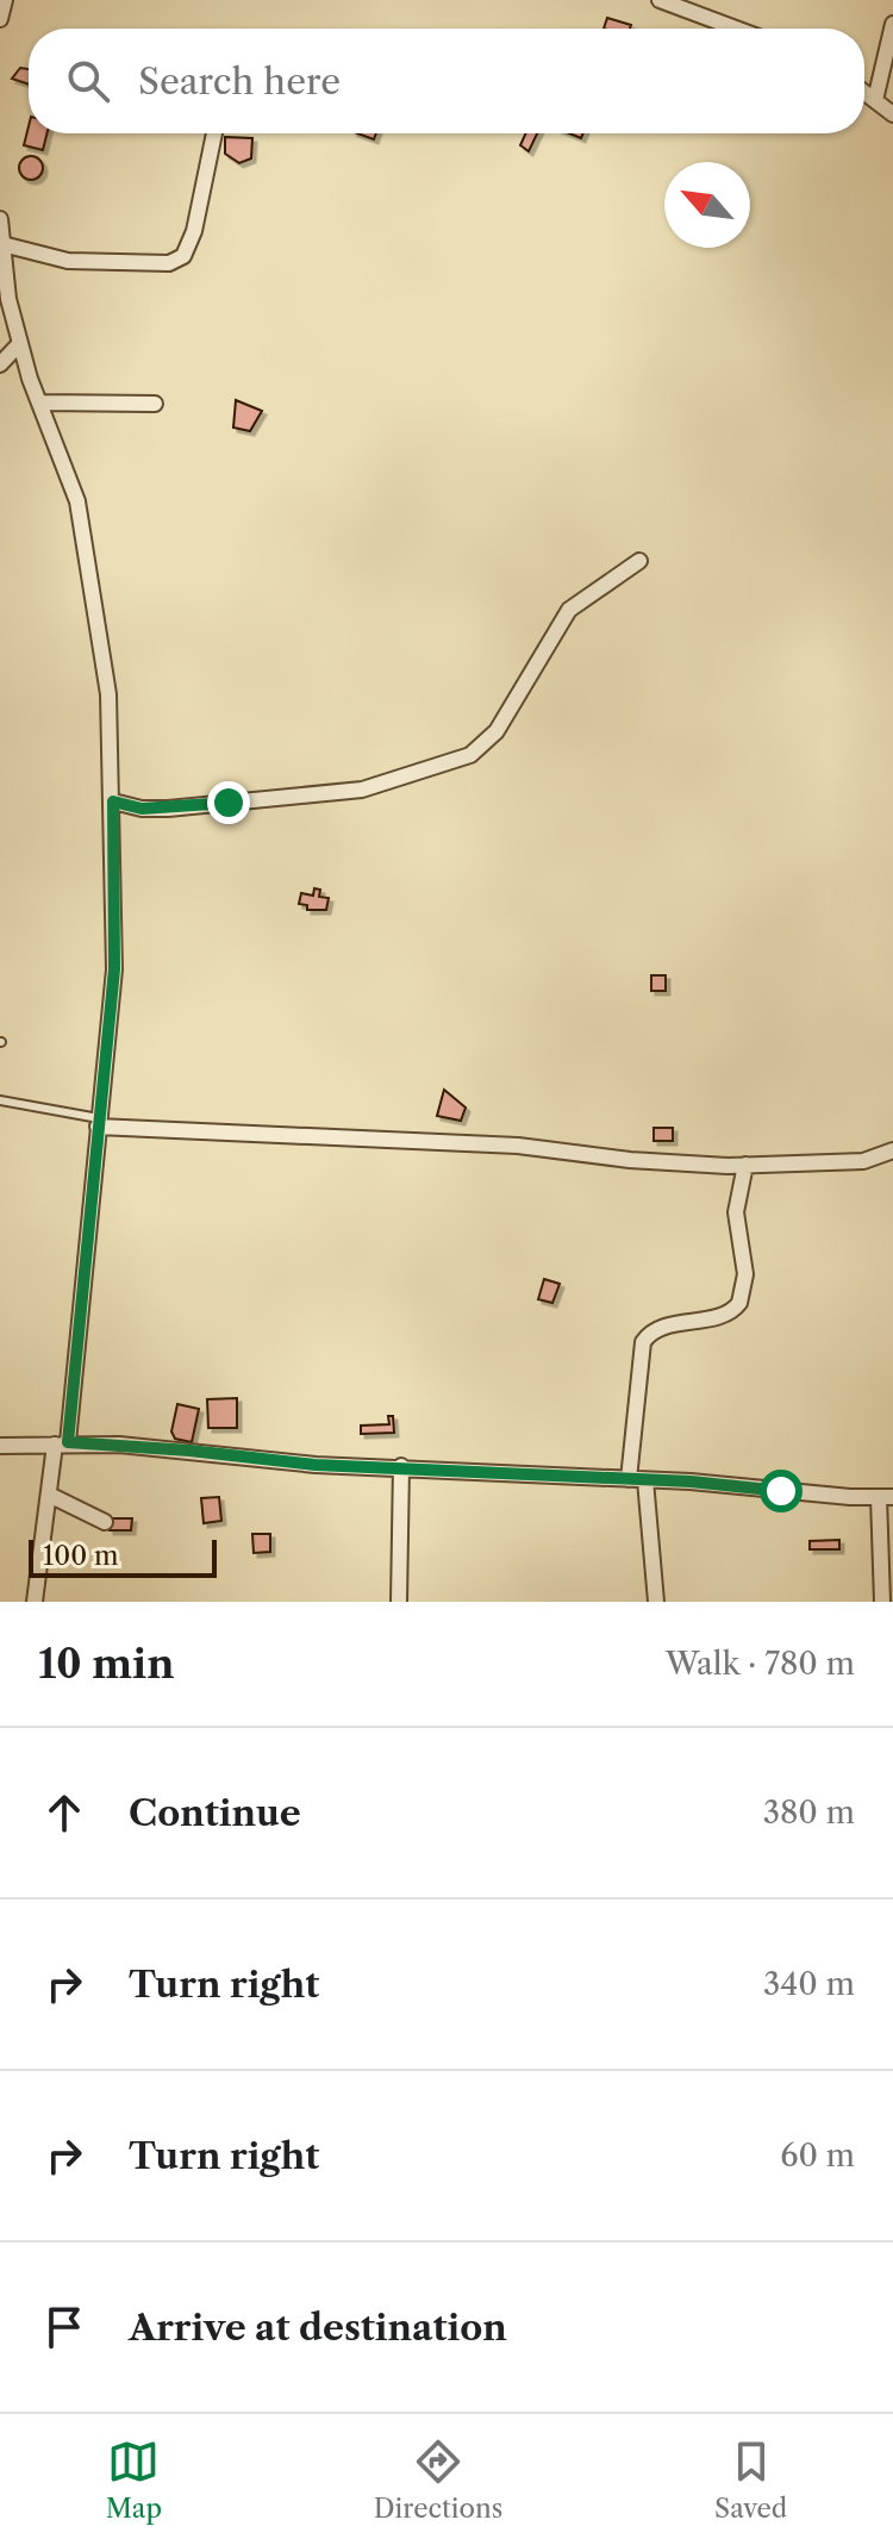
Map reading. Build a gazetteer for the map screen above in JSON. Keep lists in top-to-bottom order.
{
  "scale_bar": "100 m",
  "north": "top left",
  "page": {
    "search": "Search here",
    "scale": "100 m",
    "heading": ["10 min", "Walk · 780 m"],
    "list": [
      ["Continue", "380 m"],
      ["Turn right", "340 m"],
      ["Turn right", "60 m"],
      "Arrive at destination"
    ],
    "nav": ["Map", "Directions", "Saved"]
  }
}
